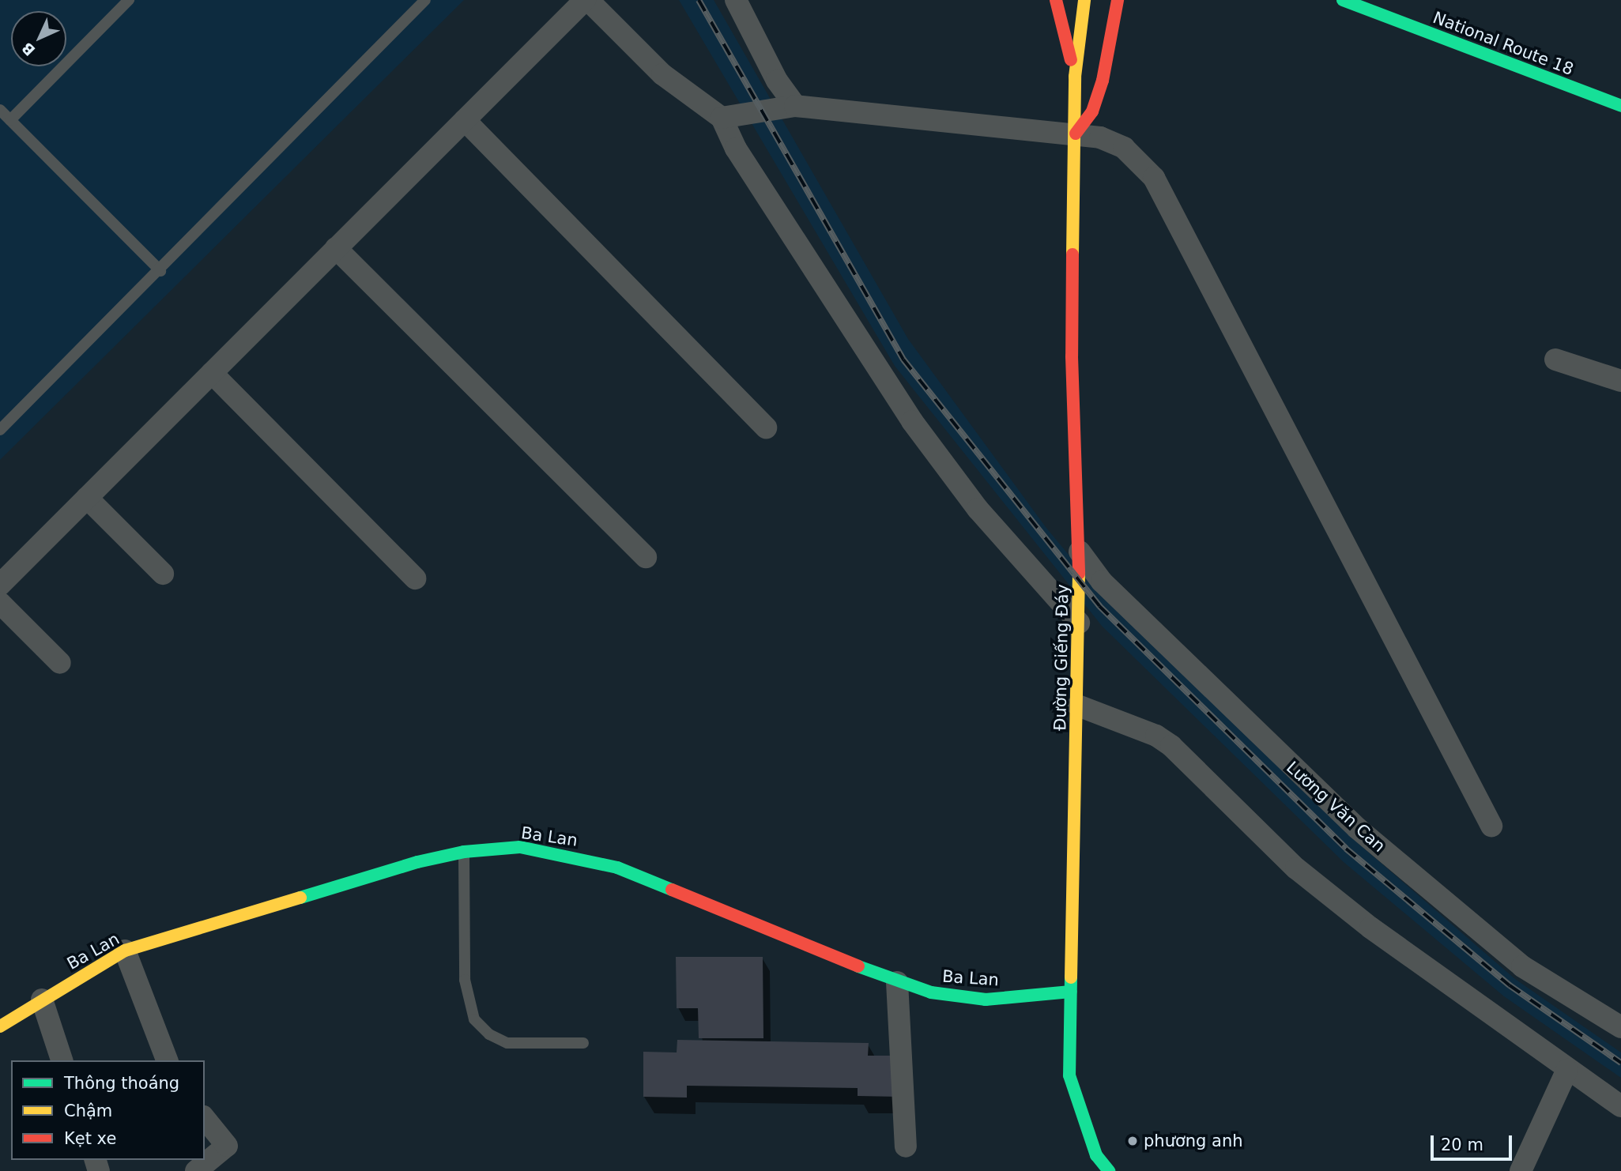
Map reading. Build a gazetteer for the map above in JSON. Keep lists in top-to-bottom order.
{
  "streets": {
    "main road": ["National Route 18", "Đường Giếng Đáy", "Ba Lan"],
    "street": ["Lương Văn Can"]
  },
  "crossings": [
    ["Đường Giếng Đáy", "Lương Văn Can"],
    ["Đường Giếng Đáy", "Ba Lan"]
  ],
  "places": ["phương anh"],
  "legend": ["Thông thoáng", "Chậm", "Kẹt xe"],
  "scale_bar": "20 m",
  "north": "bottom left"
}
